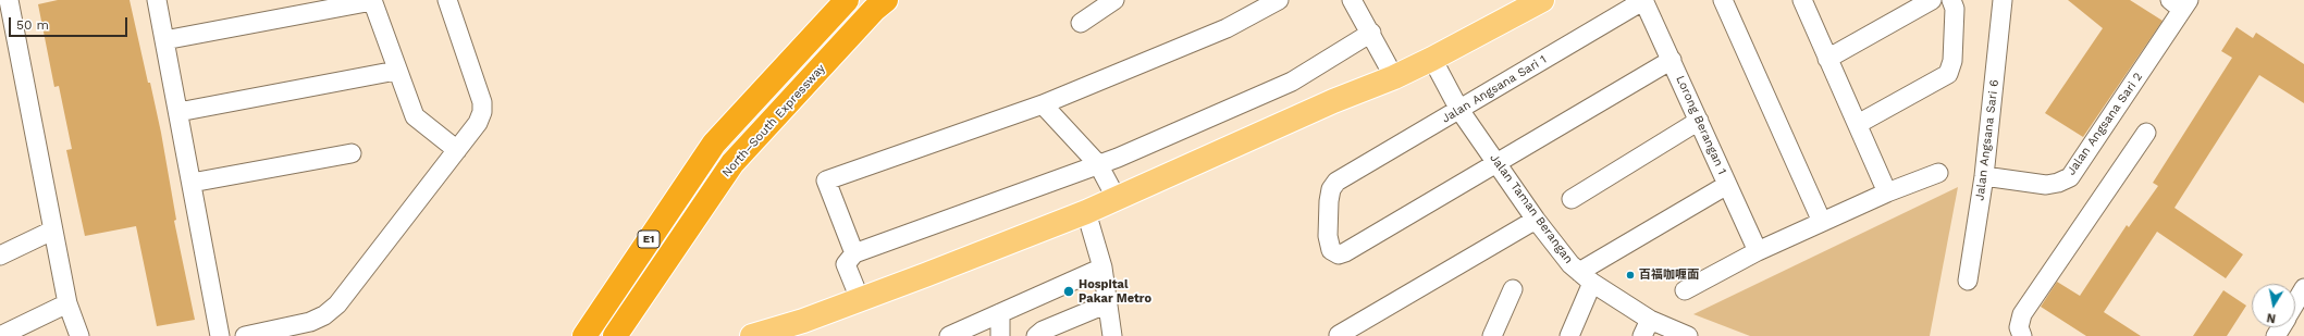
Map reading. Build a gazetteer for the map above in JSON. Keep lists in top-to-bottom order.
{
  "streets": {
    "highway": ["North–South Expressway", "E1"],
    "street": [
      "Jalan Angsana Sari 1",
      "Jalan Angsana Sari 2",
      "Lorong Berangan 1",
      "Jalan Angsana Sari 6",
      "Jalan Taman Berangan"
    ]
  },
  "crossings": [
    ["Jalan Angsana Sari 1", "Lorong Berangan 1"],
    ["Jalan Angsana Sari 1", "Jalan Taman Berangan"],
    ["Jalan Angsana Sari 2", "Jalan Angsana Sari 6"]
  ],
  "places": ["百福咖喱面", "Hospital Pakar Metro"],
  "scale_bar": "50 m",
  "north": "bottom"
}
